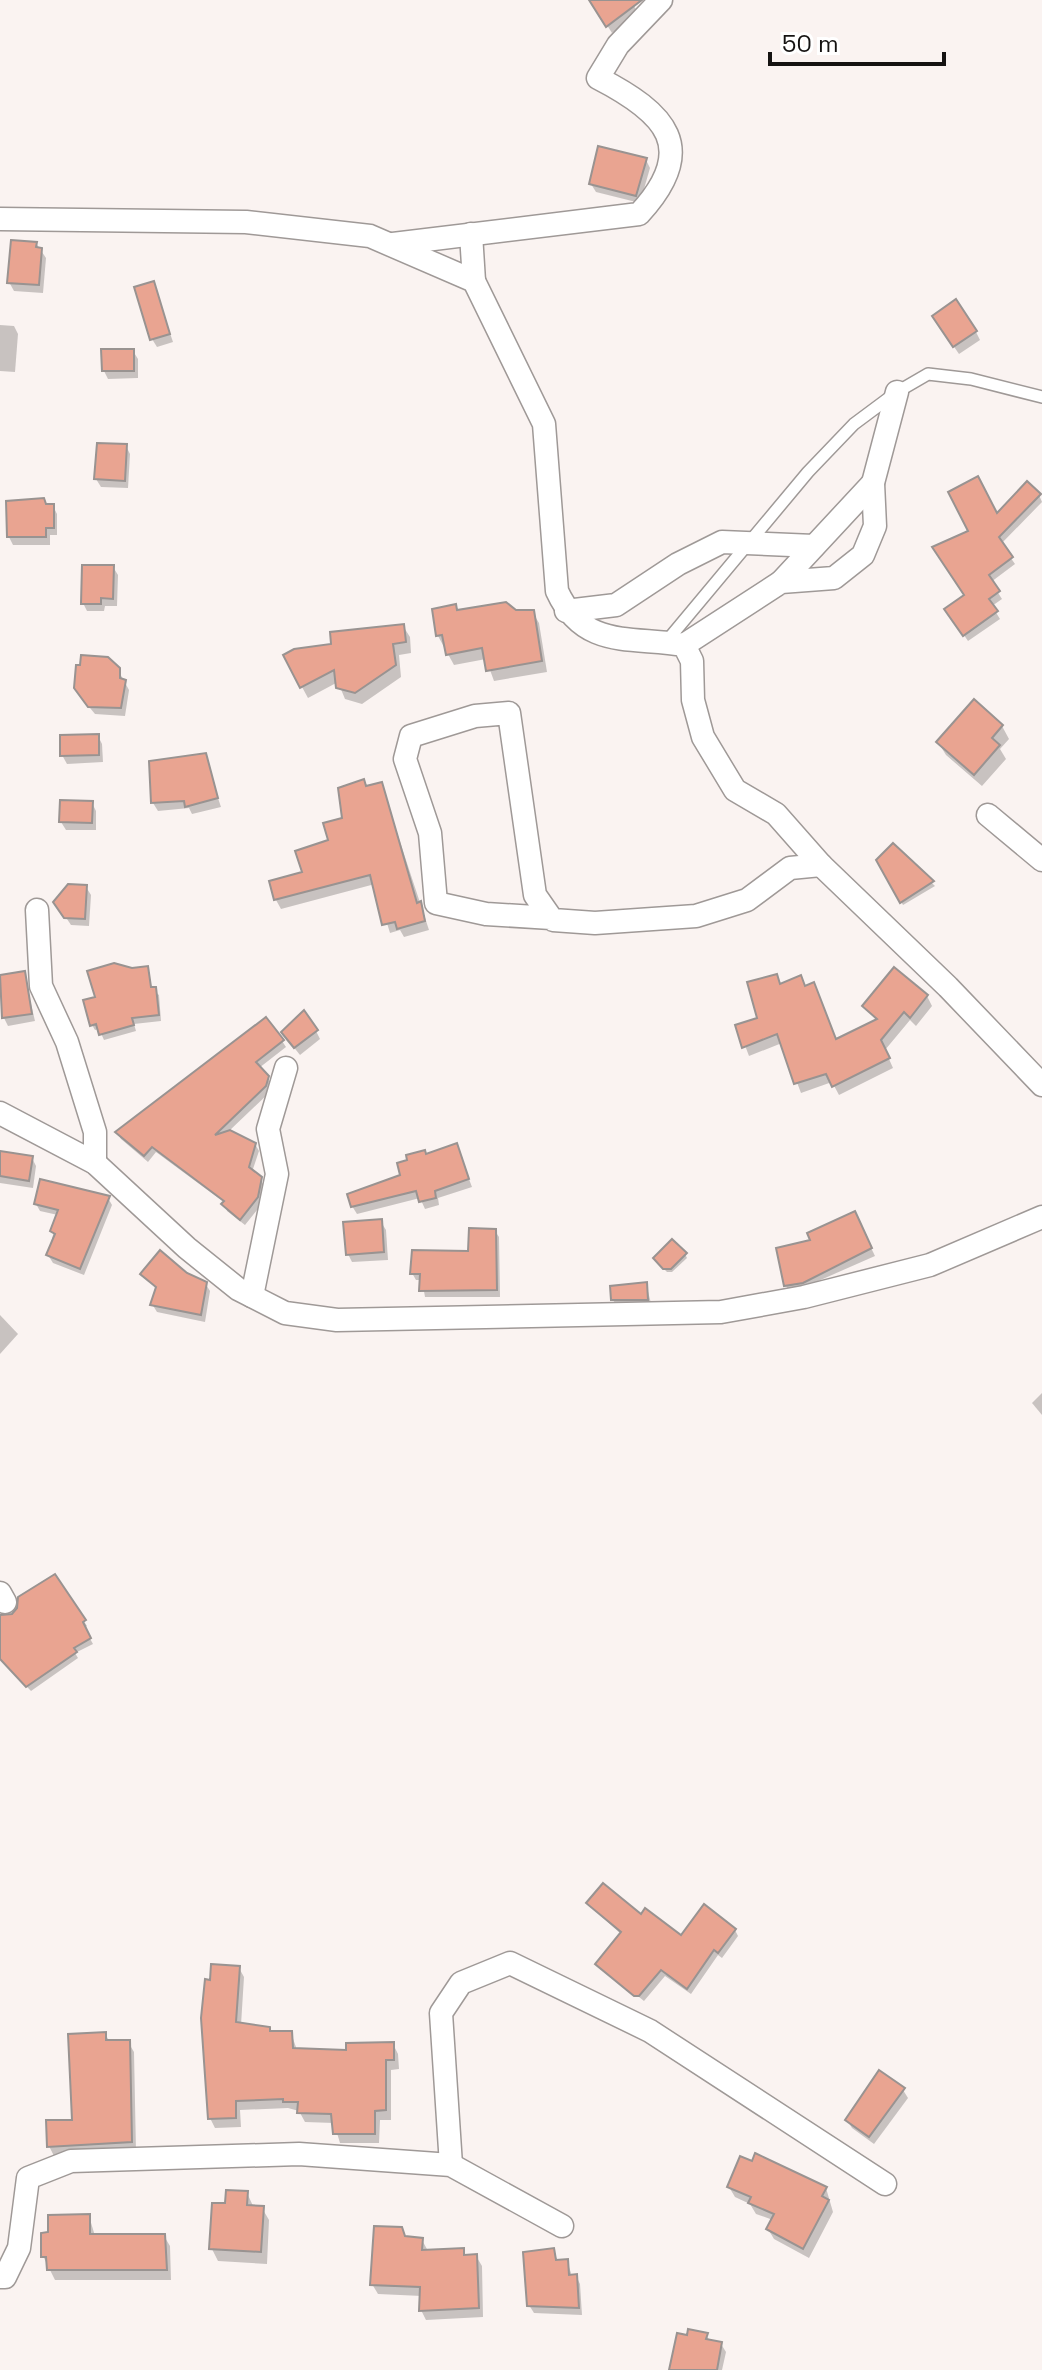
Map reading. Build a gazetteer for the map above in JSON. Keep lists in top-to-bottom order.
{
  "scale_bar": "50 m"
}
